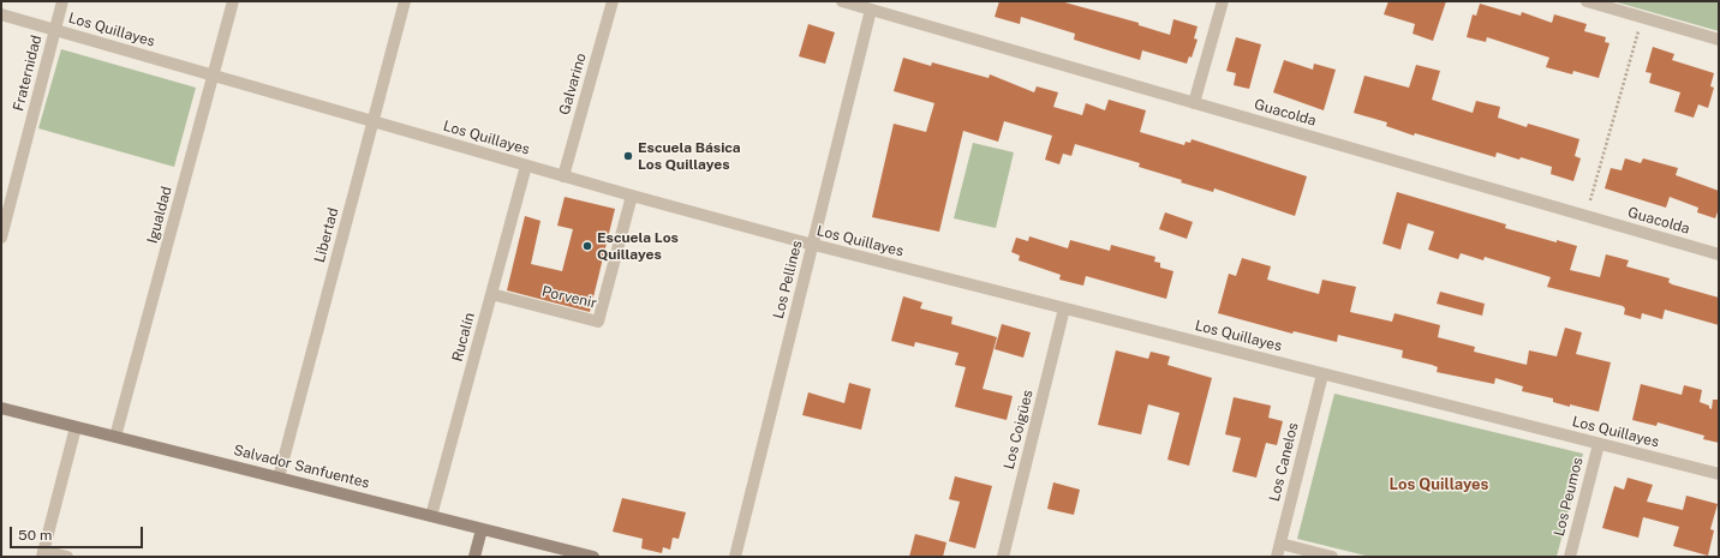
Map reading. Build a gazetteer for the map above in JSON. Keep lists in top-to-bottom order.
{
  "streets": {
    "street": [
      "Los Quillayes",
      "Fraternidad",
      "Galvarino",
      "Guacolda",
      "Igualdad",
      "Libertad",
      "Los Pellines",
      "Porvenir",
      "Rucalín",
      "Los Coigües",
      "Los Canelos",
      "Salvador Sanfuentes",
      "Los Peumos"
    ]
  },
  "crossings": [
    ["Los Quillayes", "Fraternidad"],
    ["Los Quillayes", "Galvarino"],
    ["Los Quillayes", "Igualdad"],
    ["Los Quillayes", "Libertad"],
    ["Los Quillayes", "Los Pellines"],
    ["Los Quillayes", "Porvenir"],
    ["Los Quillayes", "Rucalín"],
    ["Los Quillayes", "Los Coigües"],
    ["Los Quillayes", "Los Canelos"],
    ["Los Quillayes", "Los Peumos"],
    ["Guacolda", "Los Pellines"],
    ["Igualdad", "Salvador Sanfuentes"],
    ["Libertad", "Salvador Sanfuentes"],
    ["Porvenir", "Rucalín"],
    ["Rucalín", "Salvador Sanfuentes"]
  ],
  "districts": ["Los Quillayes"],
  "places": ["Escuela Básica Los Quillayes", "Escuela Los Quillayes"],
  "scale_bar": "50 m"
}
